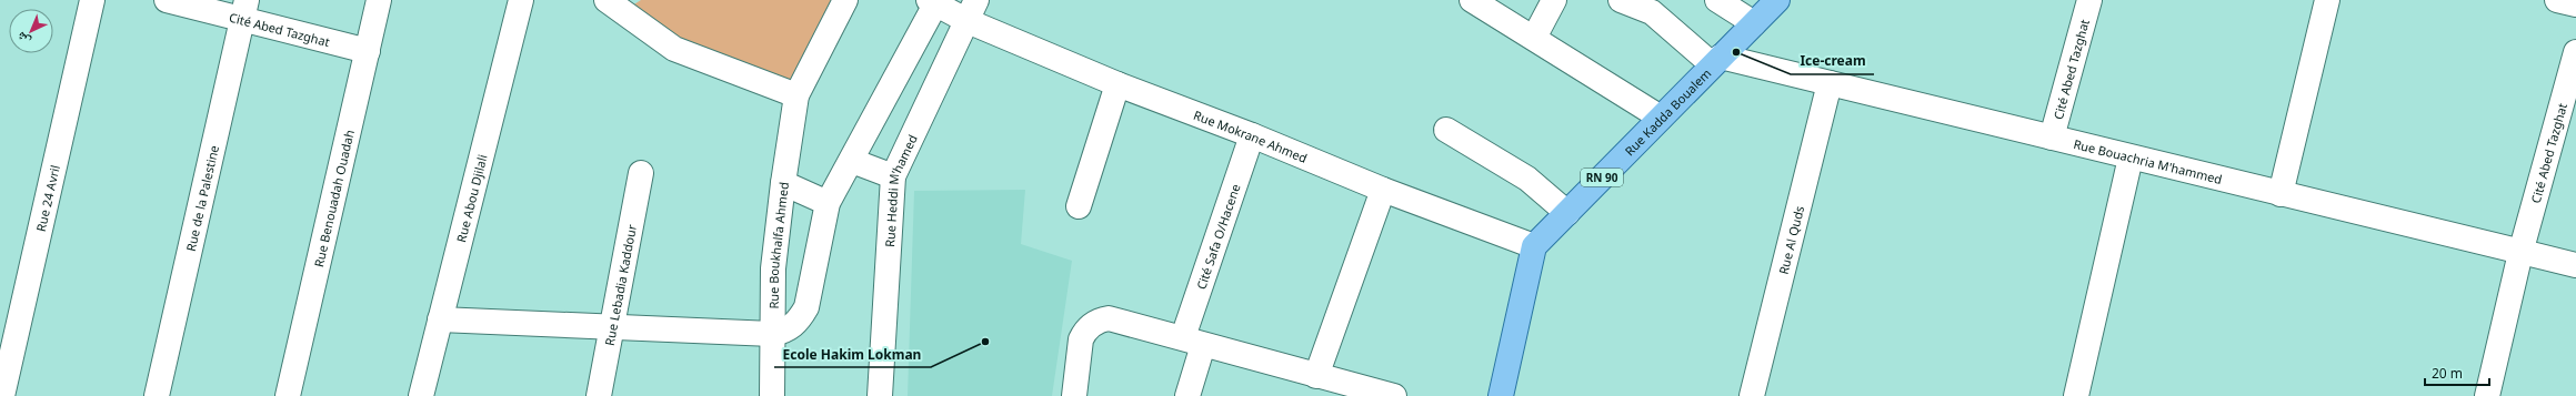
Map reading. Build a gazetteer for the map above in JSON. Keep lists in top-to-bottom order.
{
  "streets": {
    "main road": ["Rue Kadda Boualem", "RN 90"],
    "street": [
      "Cité Abed Tazghat",
      "Rue Mokrane Ahmed",
      "Rue Bouachria M'hammed",
      "Rue Heddi M'hamed",
      "Rue 24 Avril",
      "Rue de la Palestine",
      "Rue Benouadah Ouadah",
      "Rue Abou Djilali",
      "Cité Safa O/Hacene",
      "Rue Al Quds",
      "Rue Boukhalfa Ahmed",
      "Rue Lebadia Kaddour"
    ]
  },
  "crossings": [
    ["Cité Abed Tazghat", "Rue Bouachria M'hammed"],
    ["Cité Abed Tazghat", "Rue de la Palestine"],
    ["Cité Abed Tazghat", "Rue Benouadah Ouadah"],
    ["Rue Kadda Boualem", "Rue Mokrane Ahmed"],
    ["Rue Kadda Boualem", "Rue Bouachria M'hammed"],
    ["Rue Mokrane Ahmed", "Rue Heddi M'hamed"],
    ["Rue Mokrane Ahmed", "Cité Safa O/Hacene"],
    ["Rue Bouachria M'hammed", "Rue Al Quds"]
  ],
  "places": ["Ice-cream", "Ecole Hakim Lokman"],
  "scale_bar": "20 m",
  "north": "bottom left"
}
